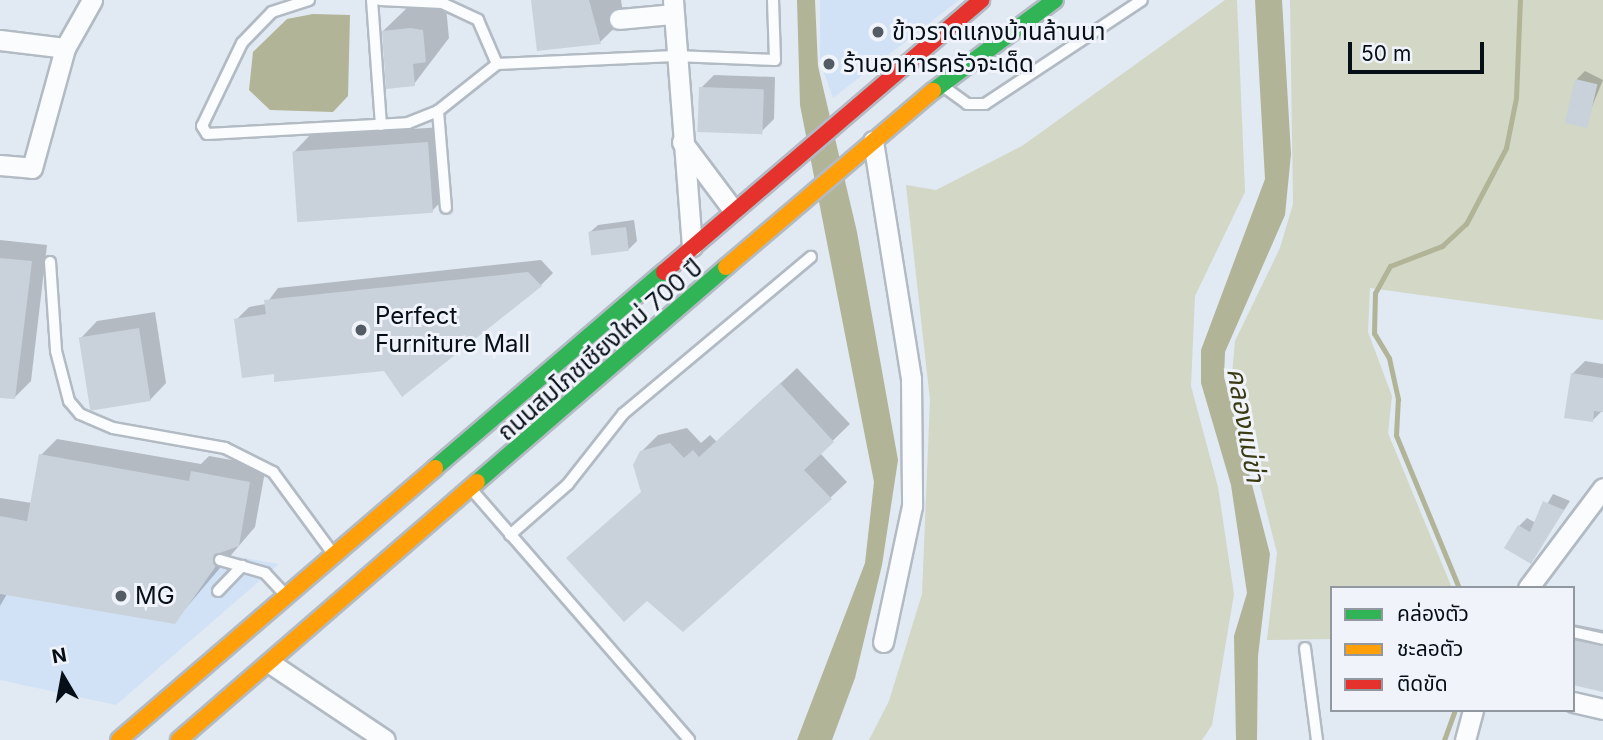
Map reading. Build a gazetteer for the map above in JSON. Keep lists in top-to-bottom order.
{
  "streets": {
    "main road": ["ถนนสมโภชเชียงใหม่ 700 ปี"]
  },
  "water": ["คลองแม่ข่า"],
  "places": [
    "ข้าวราดแกงบ้านล้านนา",
    "ร้านอาหารครัวจะเด็ด",
    "Perfect Furniture Mall",
    "MG"
  ],
  "legend": ["คล่องตัว", "ชะลอตัว", "ติดขัด"],
  "scale_bar": "50 m",
  "north": "top"
}
